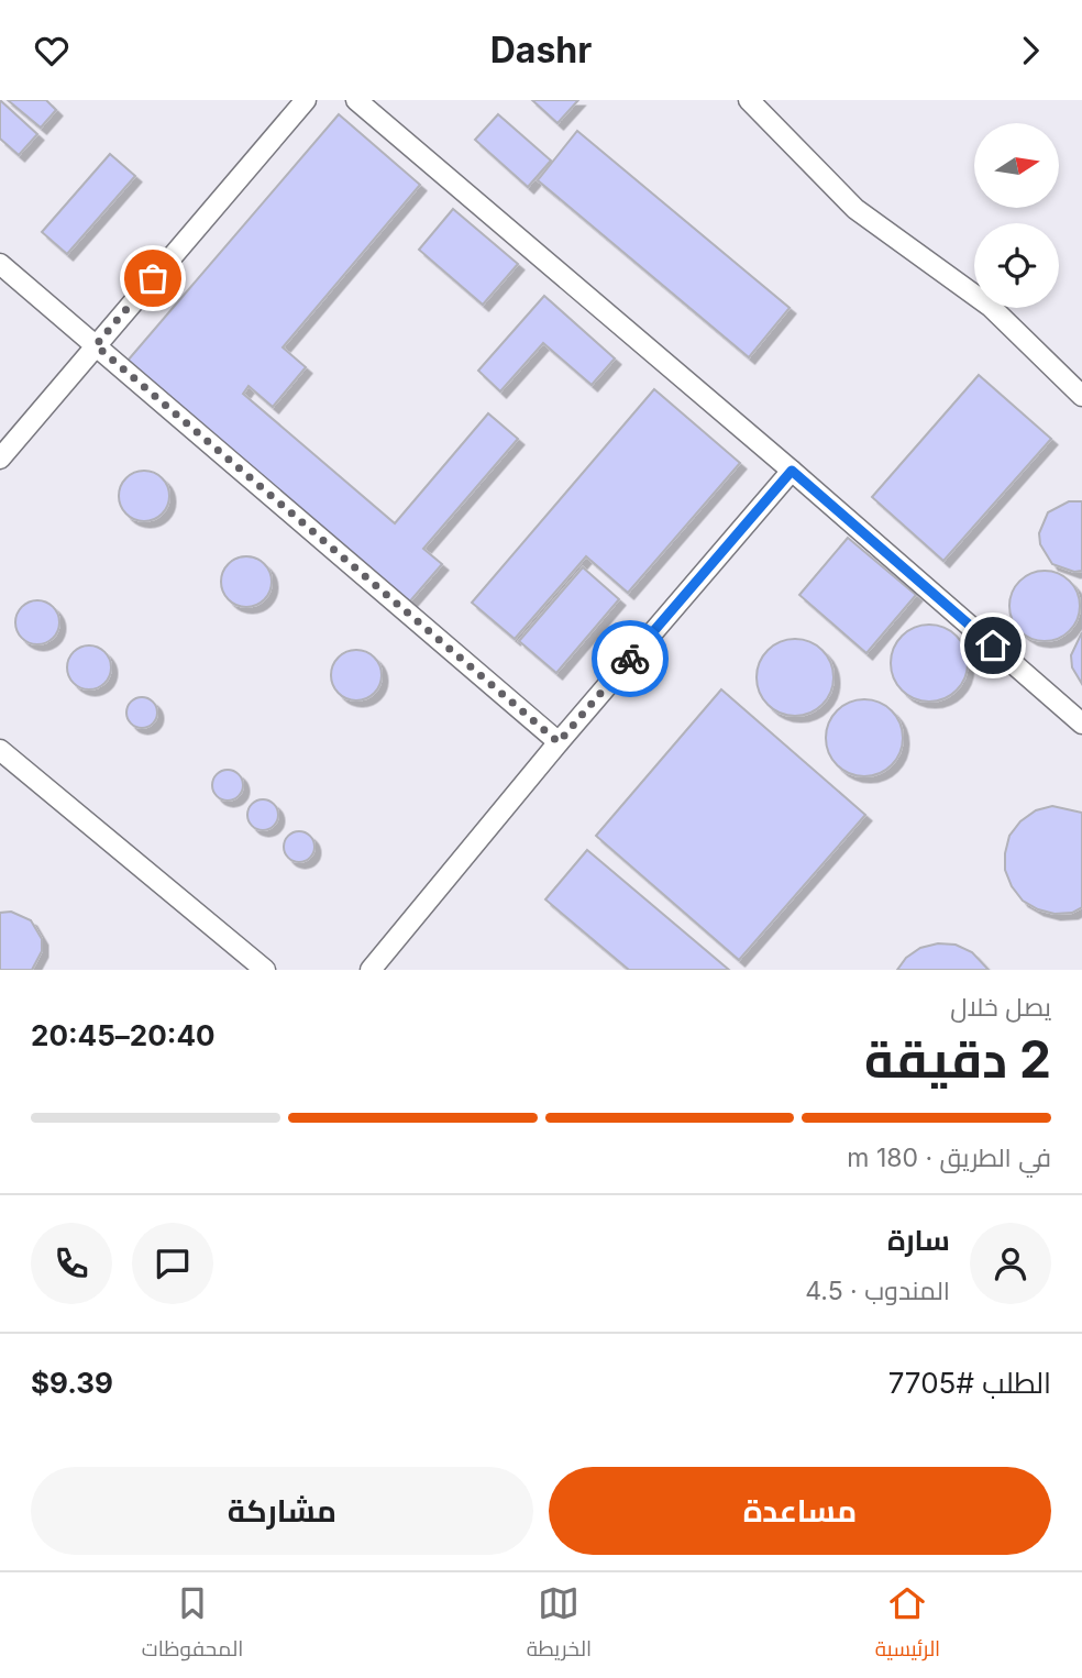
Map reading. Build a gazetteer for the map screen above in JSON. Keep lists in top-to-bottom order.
{
  "north": "right",
  "page": {
    "header": "Dashr",
    "heading": ["2 دقيقة", "يصل خلال", "20:40–20:45"],
    "panel": [
      "سارة",
      "المندوب · 4.5",
      "الطلب #7705",
      "$9.39"
    ],
    "bar": "في الطريق · 180 m",
    "buttons": ["مساعدة", "مشاركة"],
    "tabs": ["الرئيسية", "الخريطة", "المحفوظات"]
  }
}
